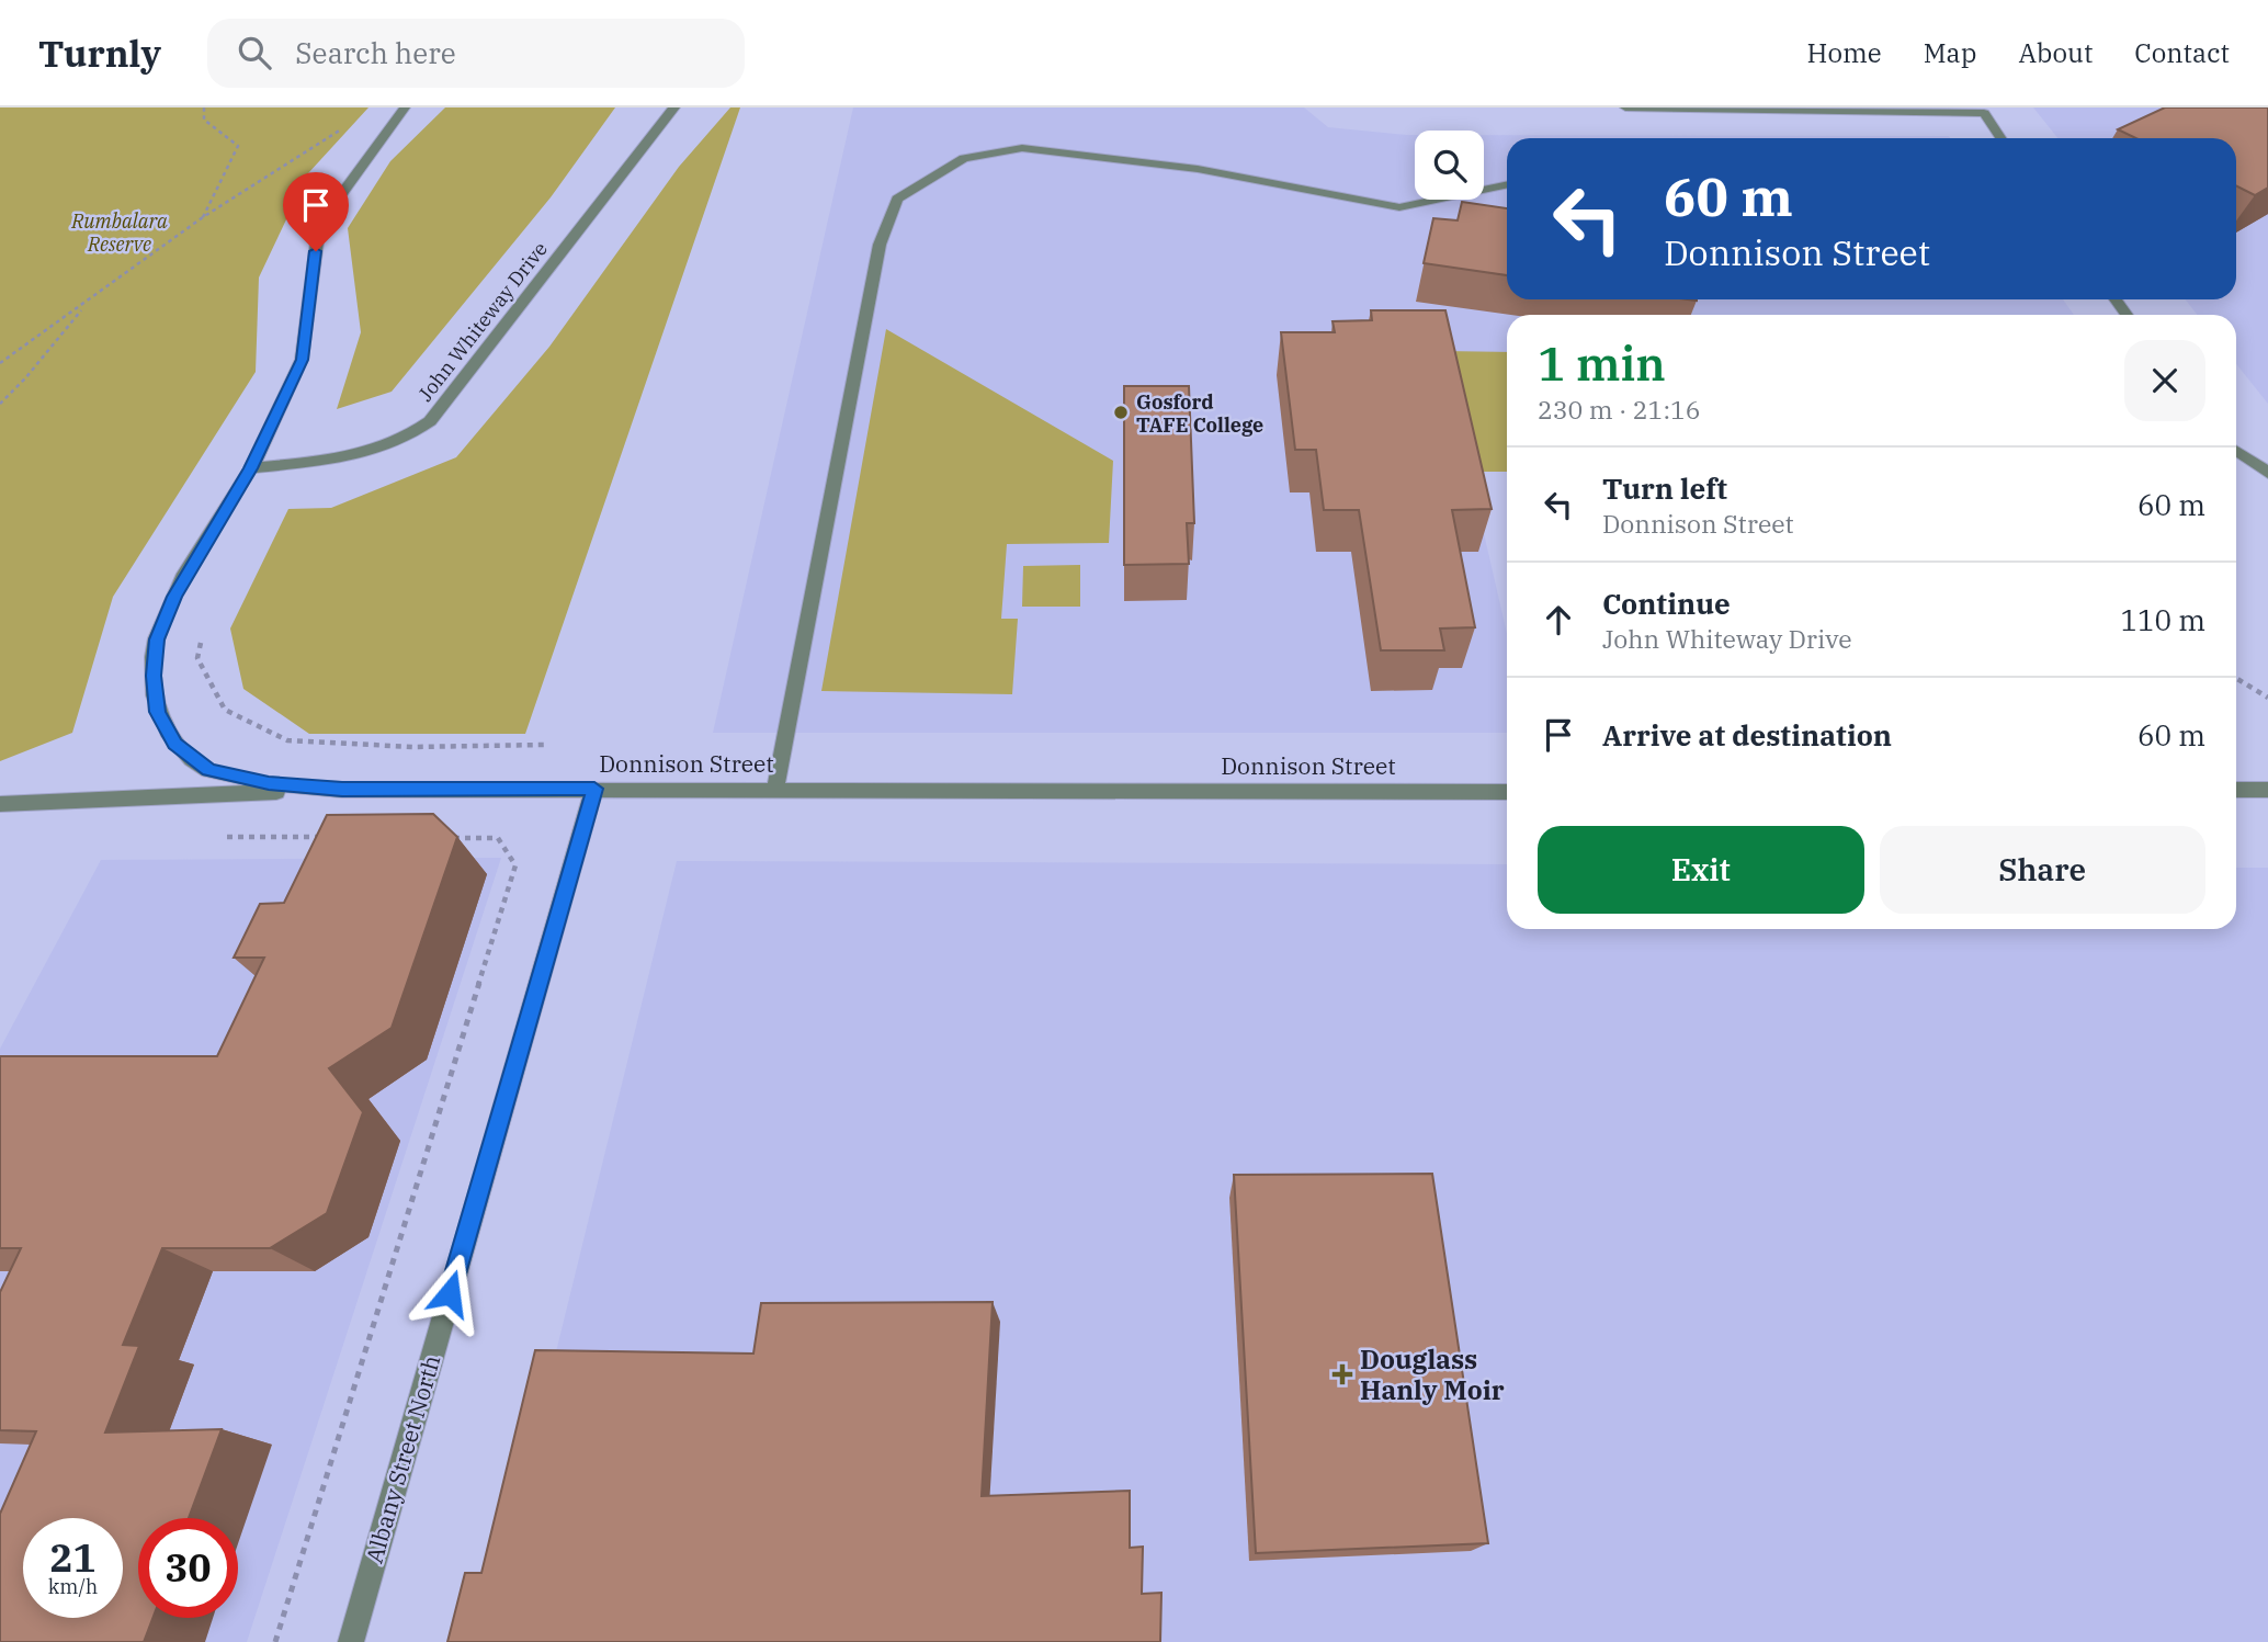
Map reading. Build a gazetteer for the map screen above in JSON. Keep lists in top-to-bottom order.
{
  "streets": {
    "street": ["John Whiteway Drive", "Donnison Street", "Albany Street North"]
  },
  "crossings": [
    ["John Whiteway Drive", "Donnison Street"],
    ["Donnison Street", "Albany Street North"]
  ],
  "parks": ["Rumbalara Reserve"],
  "places": {
    "other": ["Gosford TAFE College"],
    "health": ["Douglass Hanly Moir"]
  },
  "page": {
    "header": "Turnly",
    "search": "Search here",
    "nav": [
      "Home",
      "Map",
      "About",
      "Contact"
    ],
    "turn": ["60 m", "Donnison Street"],
    "heading": ["1 min", "230 m · 21:16"],
    "list": [
      {
        "name": "Turn left",
        "note": "Donnison Street",
        "value": "60 m"
      },
      {
        "name": "Continue",
        "note": "John Whiteway Drive",
        "value": "110 m"
      },
      {
        "name": "Arrive at destination",
        "value": "60 m"
      }
    ],
    "buttons": ["Exit", "Share"],
    "speed": "21 km/h",
    "limit": "30"
  }
}
